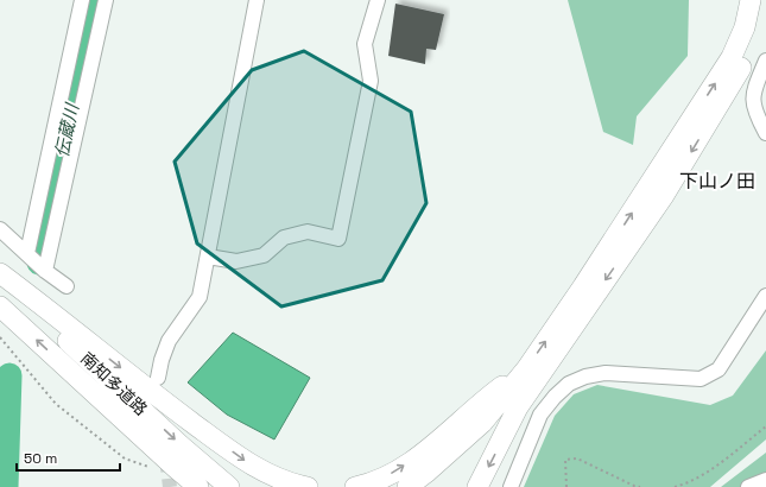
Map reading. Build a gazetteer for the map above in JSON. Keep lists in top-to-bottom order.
{
  "streets": {
    "highway": ["南知多道路"]
  },
  "districts": ["下山ノ田"],
  "water": ["伝蔵川"],
  "scale_bar": "50 m"
}
